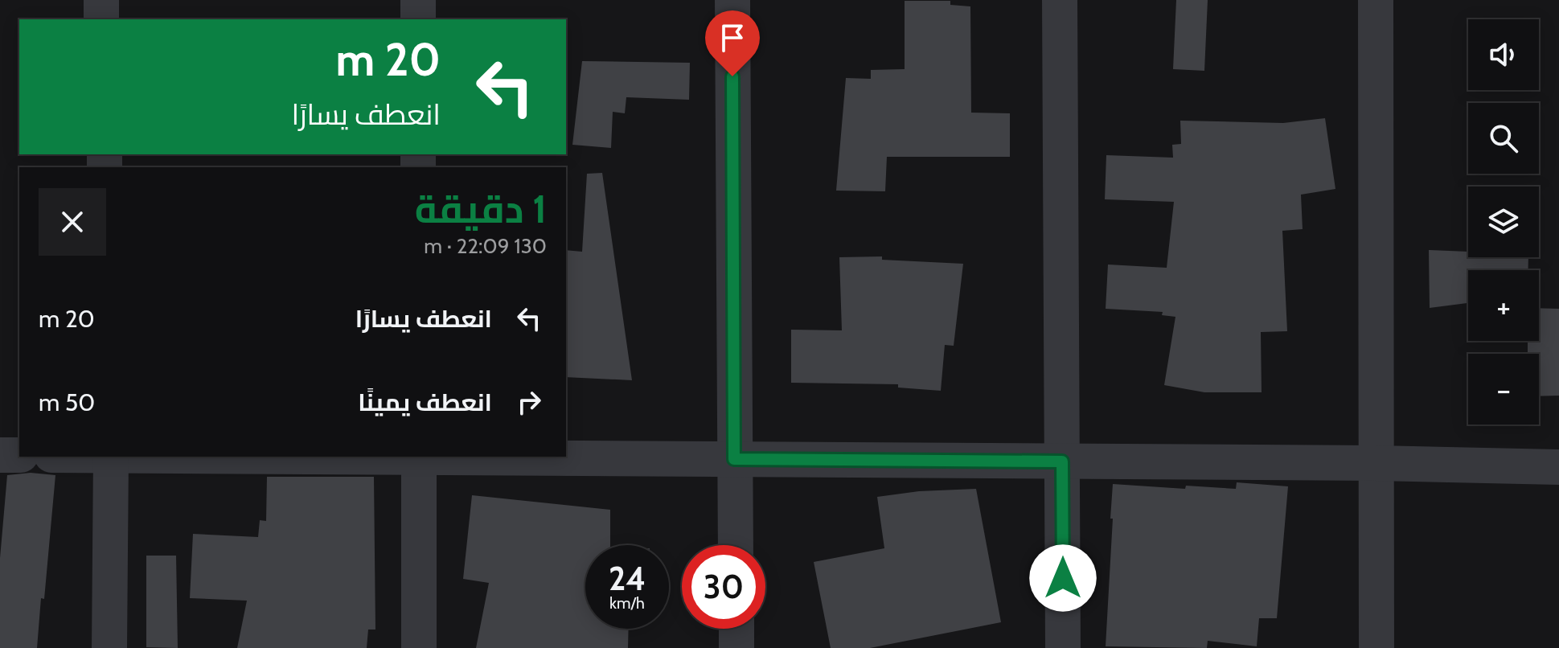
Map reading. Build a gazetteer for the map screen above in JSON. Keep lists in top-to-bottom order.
{
  "page": {
    "map_buttons": ["+", "−"],
    "turn": ["20 m", "انعطف يسارًا"],
    "heading": ["1 دقيقة", "130 m · 22:09"],
    "list": [
      {
        "name": "انعطف يسارًا",
        "value": "20 m"
      },
      {
        "name": "انعطف يمينًا",
        "value": "50 m"
      }
    ],
    "speed": "24 km/h",
    "limit": "30"
  }
}
